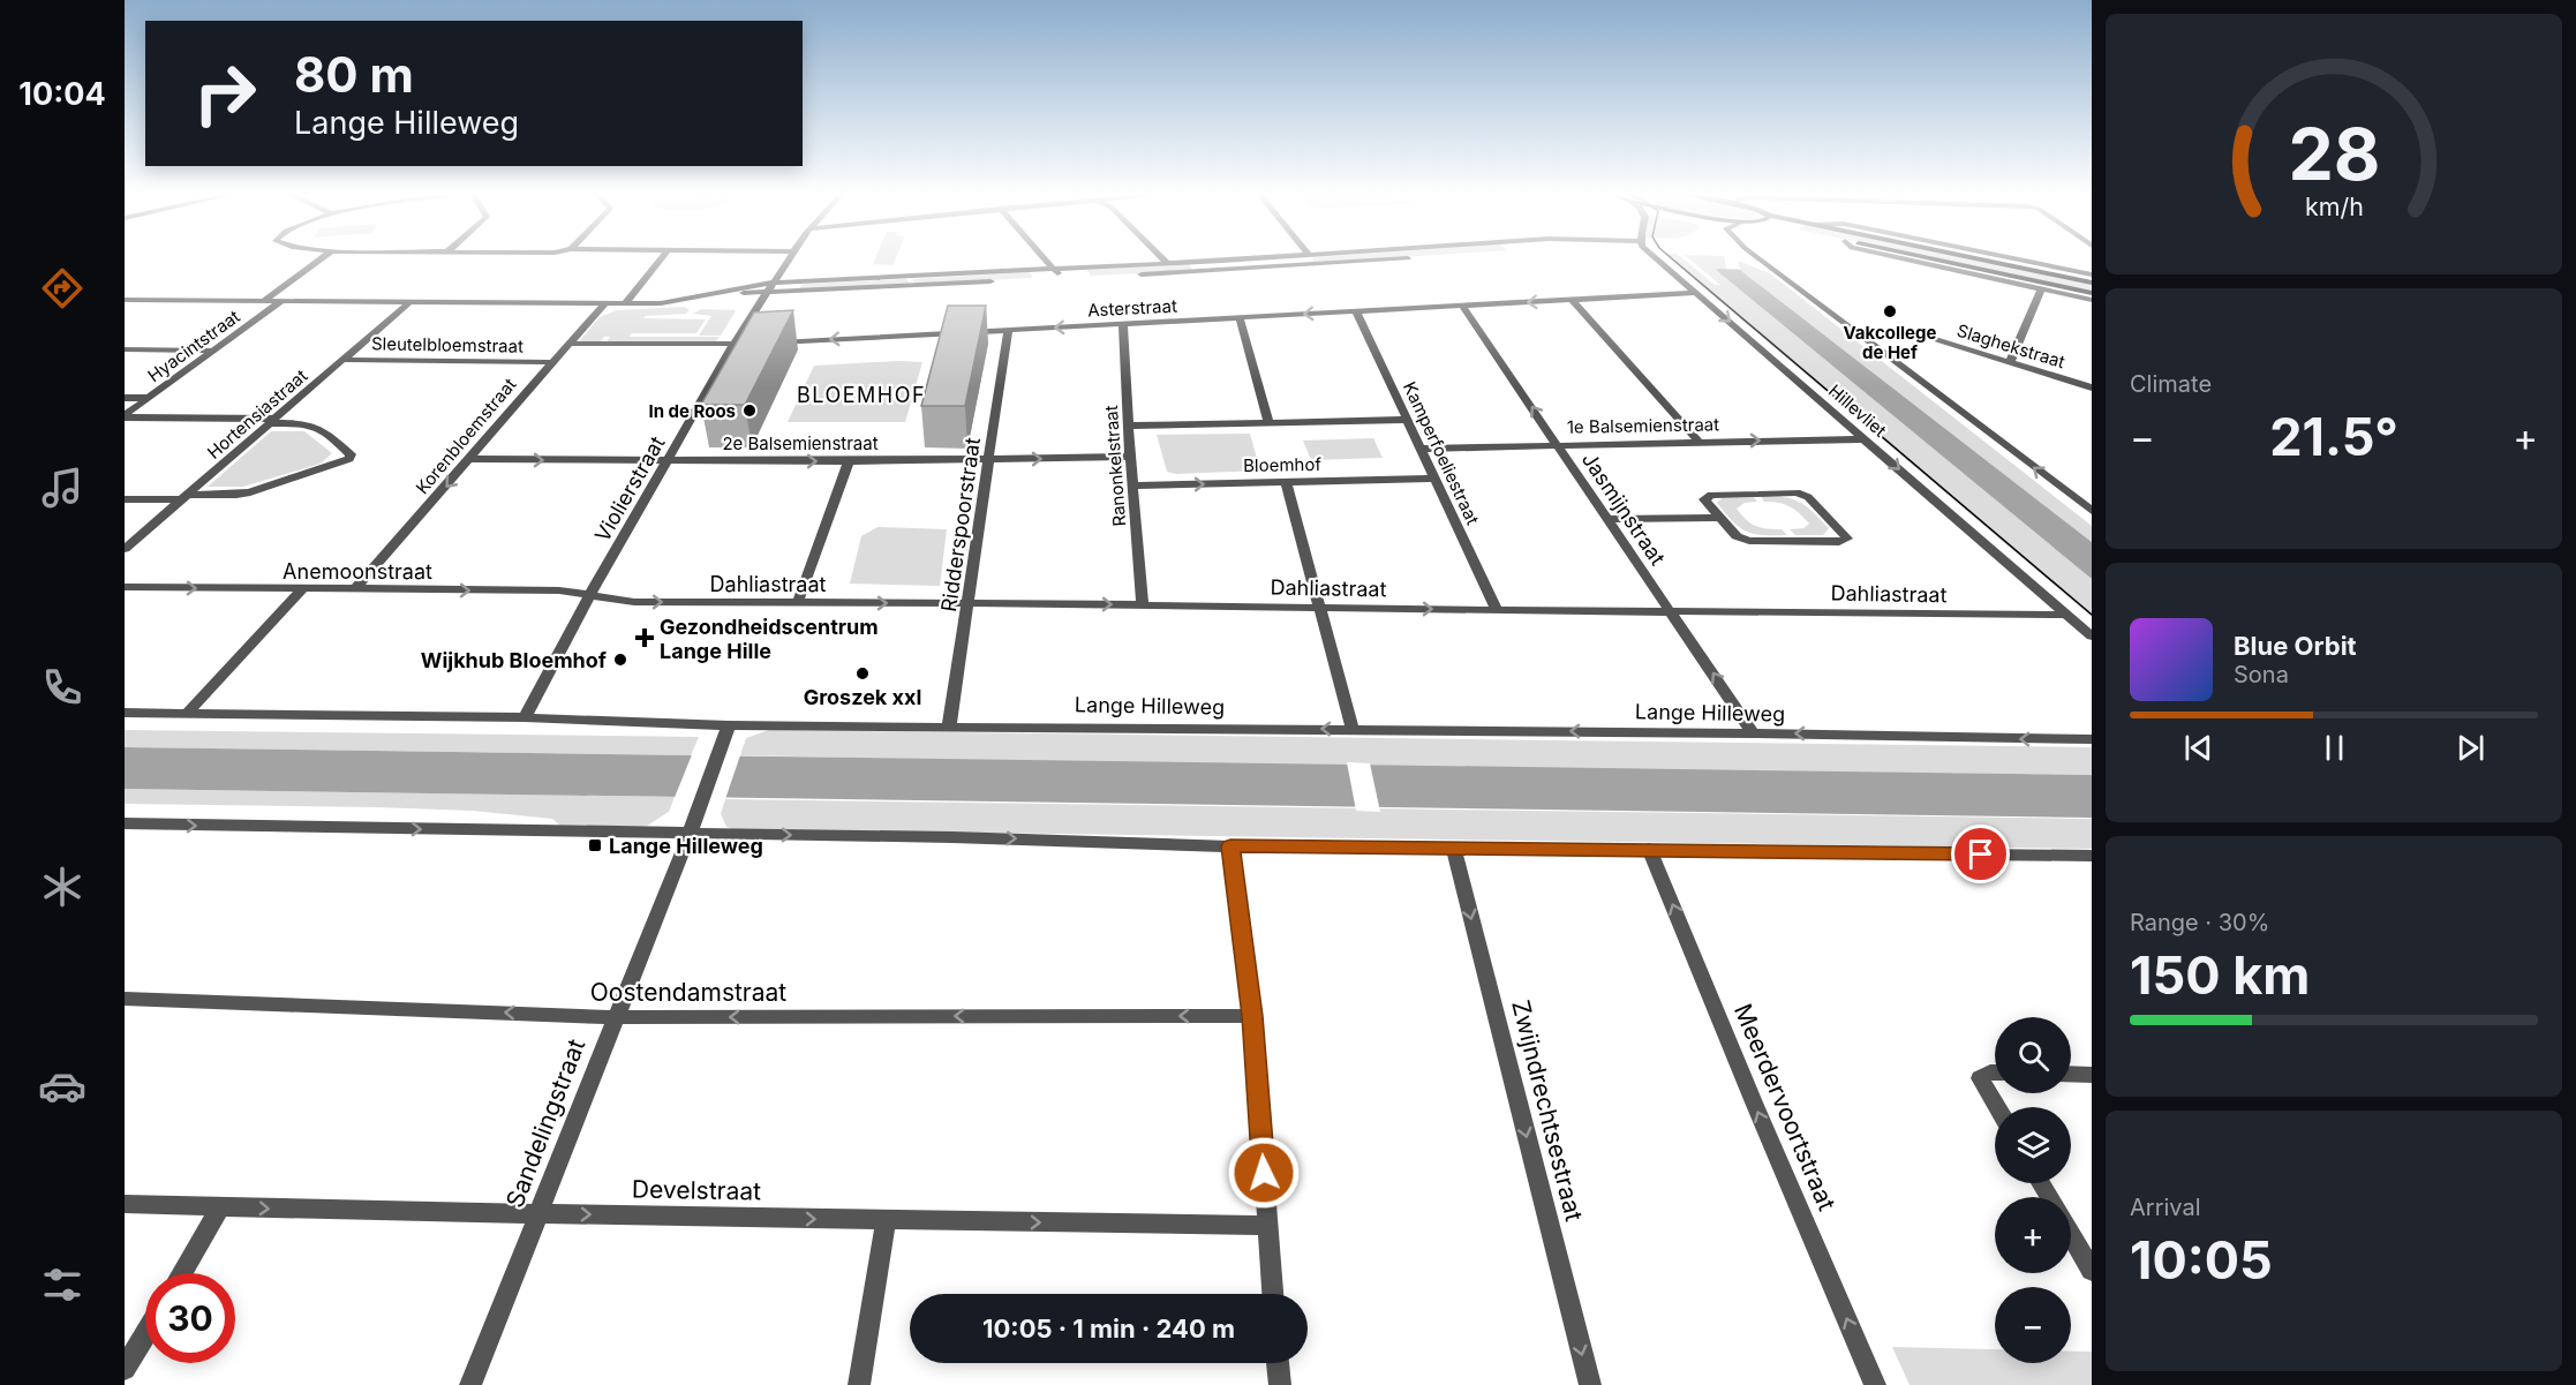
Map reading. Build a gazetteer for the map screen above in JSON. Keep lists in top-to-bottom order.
{
  "streets": {
    "street": [
      "Asterstraat",
      "Sleutelbloemstraat",
      "Hyacintstraat",
      "Slaghekstraat",
      "Hillevliet",
      "Hortensiastraat",
      "1e Balsemienstraat",
      "Korenbloemstraat",
      "2e Balsemienstraat",
      "Kamperfoeliestraat",
      "Bloemhof",
      "Ranonkelstraat",
      "Violierstraat",
      "Jasmijnstraat",
      "Ridderspoorstraat",
      "Anemoonstraat",
      "Dahliastraat",
      "Lange Hilleweg",
      "Oostendamstraat",
      "Meerdervoortstraat",
      "Zwijndrechtsestraat",
      "Sandelingstraat",
      "Develstraat"
    ]
  },
  "crossings": [
    ["Asterstraat", "Hillevliet"],
    ["Asterstraat", "Kamperfoeliestraat"],
    ["Asterstraat", "Ranonkelstraat"],
    ["Asterstraat", "Jasmijnstraat"],
    ["Asterstraat", "Ridderspoorstraat"],
    ["Sleutelbloemstraat", "Hortensiastraat"],
    ["Sleutelbloemstraat", "Korenbloemstraat"],
    ["Hillevliet", "1e Balsemienstraat"],
    ["Hillevliet", "Dahliastraat"],
    ["1e Balsemienstraat", "Kamperfoeliestraat"],
    ["1e Balsemienstraat", "Jasmijnstraat"],
    ["Korenbloemstraat", "2e Balsemienstraat"],
    ["Korenbloemstraat", "Anemoonstraat"],
    ["2e Balsemienstraat", "Ranonkelstraat"],
    ["2e Balsemienstraat", "Violierstraat"],
    ["2e Balsemienstraat", "Ridderspoorstraat"],
    ["Kamperfoeliestraat", "Bloemhof"],
    ["Kamperfoeliestraat", "Dahliastraat"],
    ["Bloemhof", "Ranonkelstraat"],
    ["Ranonkelstraat", "Dahliastraat"],
    ["Violierstraat", "Anemoonstraat"],
    ["Violierstraat", "Dahliastraat"],
    ["Violierstraat", "Lange Hilleweg"],
    ["Jasmijnstraat", "Dahliastraat"],
    ["Jasmijnstraat", "Lange Hilleweg"],
    ["Ridderspoorstraat", "Dahliastraat"],
    ["Ridderspoorstraat", "Lange Hilleweg"],
    ["Anemoonstraat", "Dahliastraat"],
    ["Lange Hilleweg", "Sandelingstraat"],
    ["Oostendamstraat", "Sandelingstraat"],
    ["Sandelingstraat", "Develstraat"]
  ],
  "one_way": [
    "1e Balsemienstraat",
    "Korenbloemstraat",
    "Anemoonstraat",
    "Dahliastraat",
    "Oostendamstraat",
    "Meerdervoortstraat",
    "Zwijndrechtsestraat",
    "Develstraat"
  ],
  "districts": ["BLOEMHOF"],
  "places": {
    "other": [
      "Vakcollege de Hef",
      "In de Roos",
      "Wijkhub Bloemhof",
      "Groszek xxl"
    ],
    "health": ["Gezondheidscentrum Lange Hille"],
    "transit": ["Lange Hilleweg"]
  },
  "page": {
    "tabs": "10:04",
    "turn": ["80 m", "Lange Hilleweg"],
    "tile": [
      "Climate",
      ["Range · 30%", "150 km"],
      ["Arrival", "10:05"]
    ],
    "heat": ["−", "21.5°", "+"],
    "song": ["Blue Orbit", "Sona"],
    "map_buttons": ["+", "−"],
    "limit": "30",
    "trip": "10:05 · 1 min · 240 m",
    "gauge": ["28", "km/h"]
  }
}
